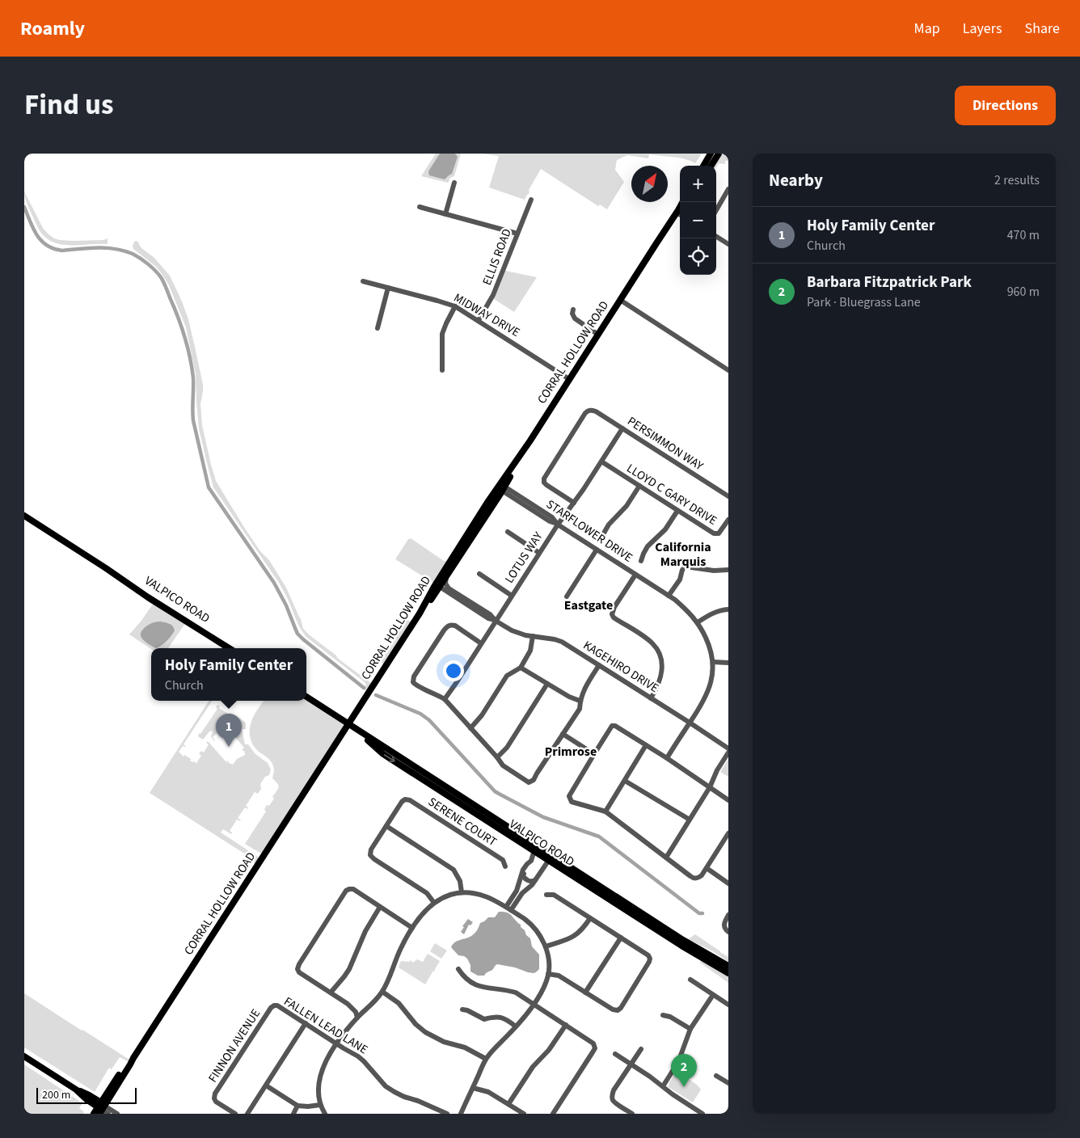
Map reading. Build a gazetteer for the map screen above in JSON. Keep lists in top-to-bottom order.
{
  "streets": {
    "main road": ["CORRAL HOLLOW ROAD", "VALPICO ROAD"],
    "street": [
      "ELLIS ROAD",
      "MIDWAY DRIVE",
      "PERSIMMON WAY",
      "LLOYD C GARY DRIVE",
      "STARFLOWER DRIVE",
      "LOTUS WAY",
      "KAGEHIRO DRIVE",
      "SERENE COURT",
      "FALLEN LEAD LANE",
      "FINNON AVENUE"
    ]
  },
  "crossings": [
    ["ELLIS ROAD", "MIDWAY DRIVE"],
    ["MIDWAY DRIVE", "CORRAL HOLLOW ROAD"],
    ["CORRAL HOLLOW ROAD", "STARFLOWER DRIVE"],
    ["CORRAL HOLLOW ROAD", "VALPICO ROAD"],
    ["PERSIMMON WAY", "LOTUS WAY"],
    ["LLOYD C GARY DRIVE", "LOTUS WAY"],
    ["STARFLOWER DRIVE", "LOTUS WAY"],
    ["STARFLOWER DRIVE", "KAGEHIRO DRIVE"],
    ["LOTUS WAY", "KAGEHIRO DRIVE"],
    ["FALLEN LEAD LANE", "FINNON AVENUE"]
  ],
  "districts": ["California Marquis", "Eastgate", "Primrose"],
  "scale_bar": "200 m",
  "north": "top right",
  "page": {
    "header": "Roamly",
    "nav": ["Map", "Layers", "Share"],
    "title": "Find us",
    "buttons": "Directions",
    "heading": ["Nearby", "2 results"],
    "map_buttons": ["+", "−"],
    "list": [
      {
        "mark": "1",
        "name": "Holy Family Center",
        "note": "Church",
        "value": "470 m"
      },
      {
        "mark": "2",
        "name": "Barbara Fitzpatrick Park",
        "note": "Park · Bluegrass Lane",
        "value": "960 m"
      }
    ],
    "popup": ["Holy Family Center", "Church"],
    "pins": ["1", "2"],
    "scale": "200 m"
  }
}
